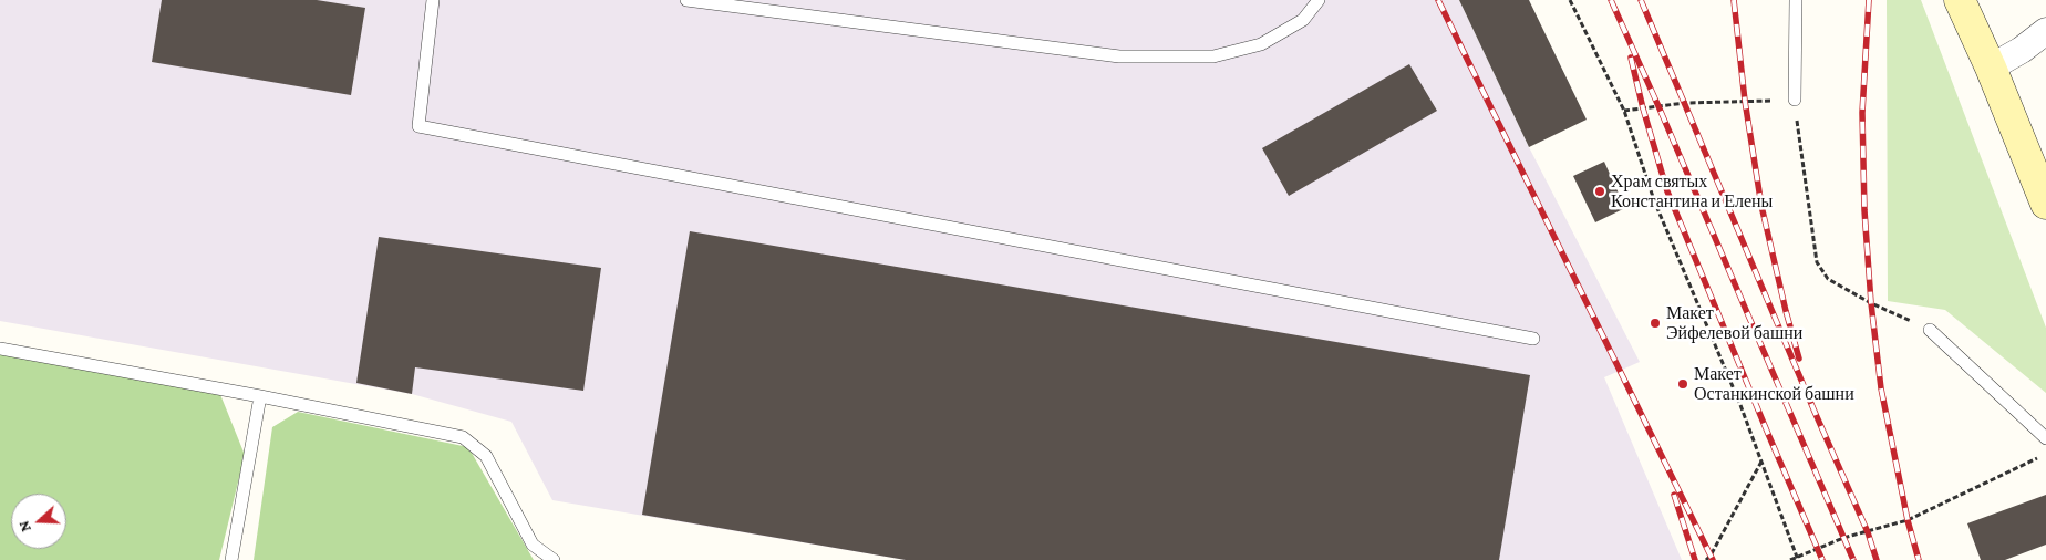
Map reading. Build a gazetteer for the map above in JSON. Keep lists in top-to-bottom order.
{
  "places": ["Храм святых Константина и Елены", "Макет Эйфелевой башни", "Макет Останкинской башни"],
  "north": "left"
}
